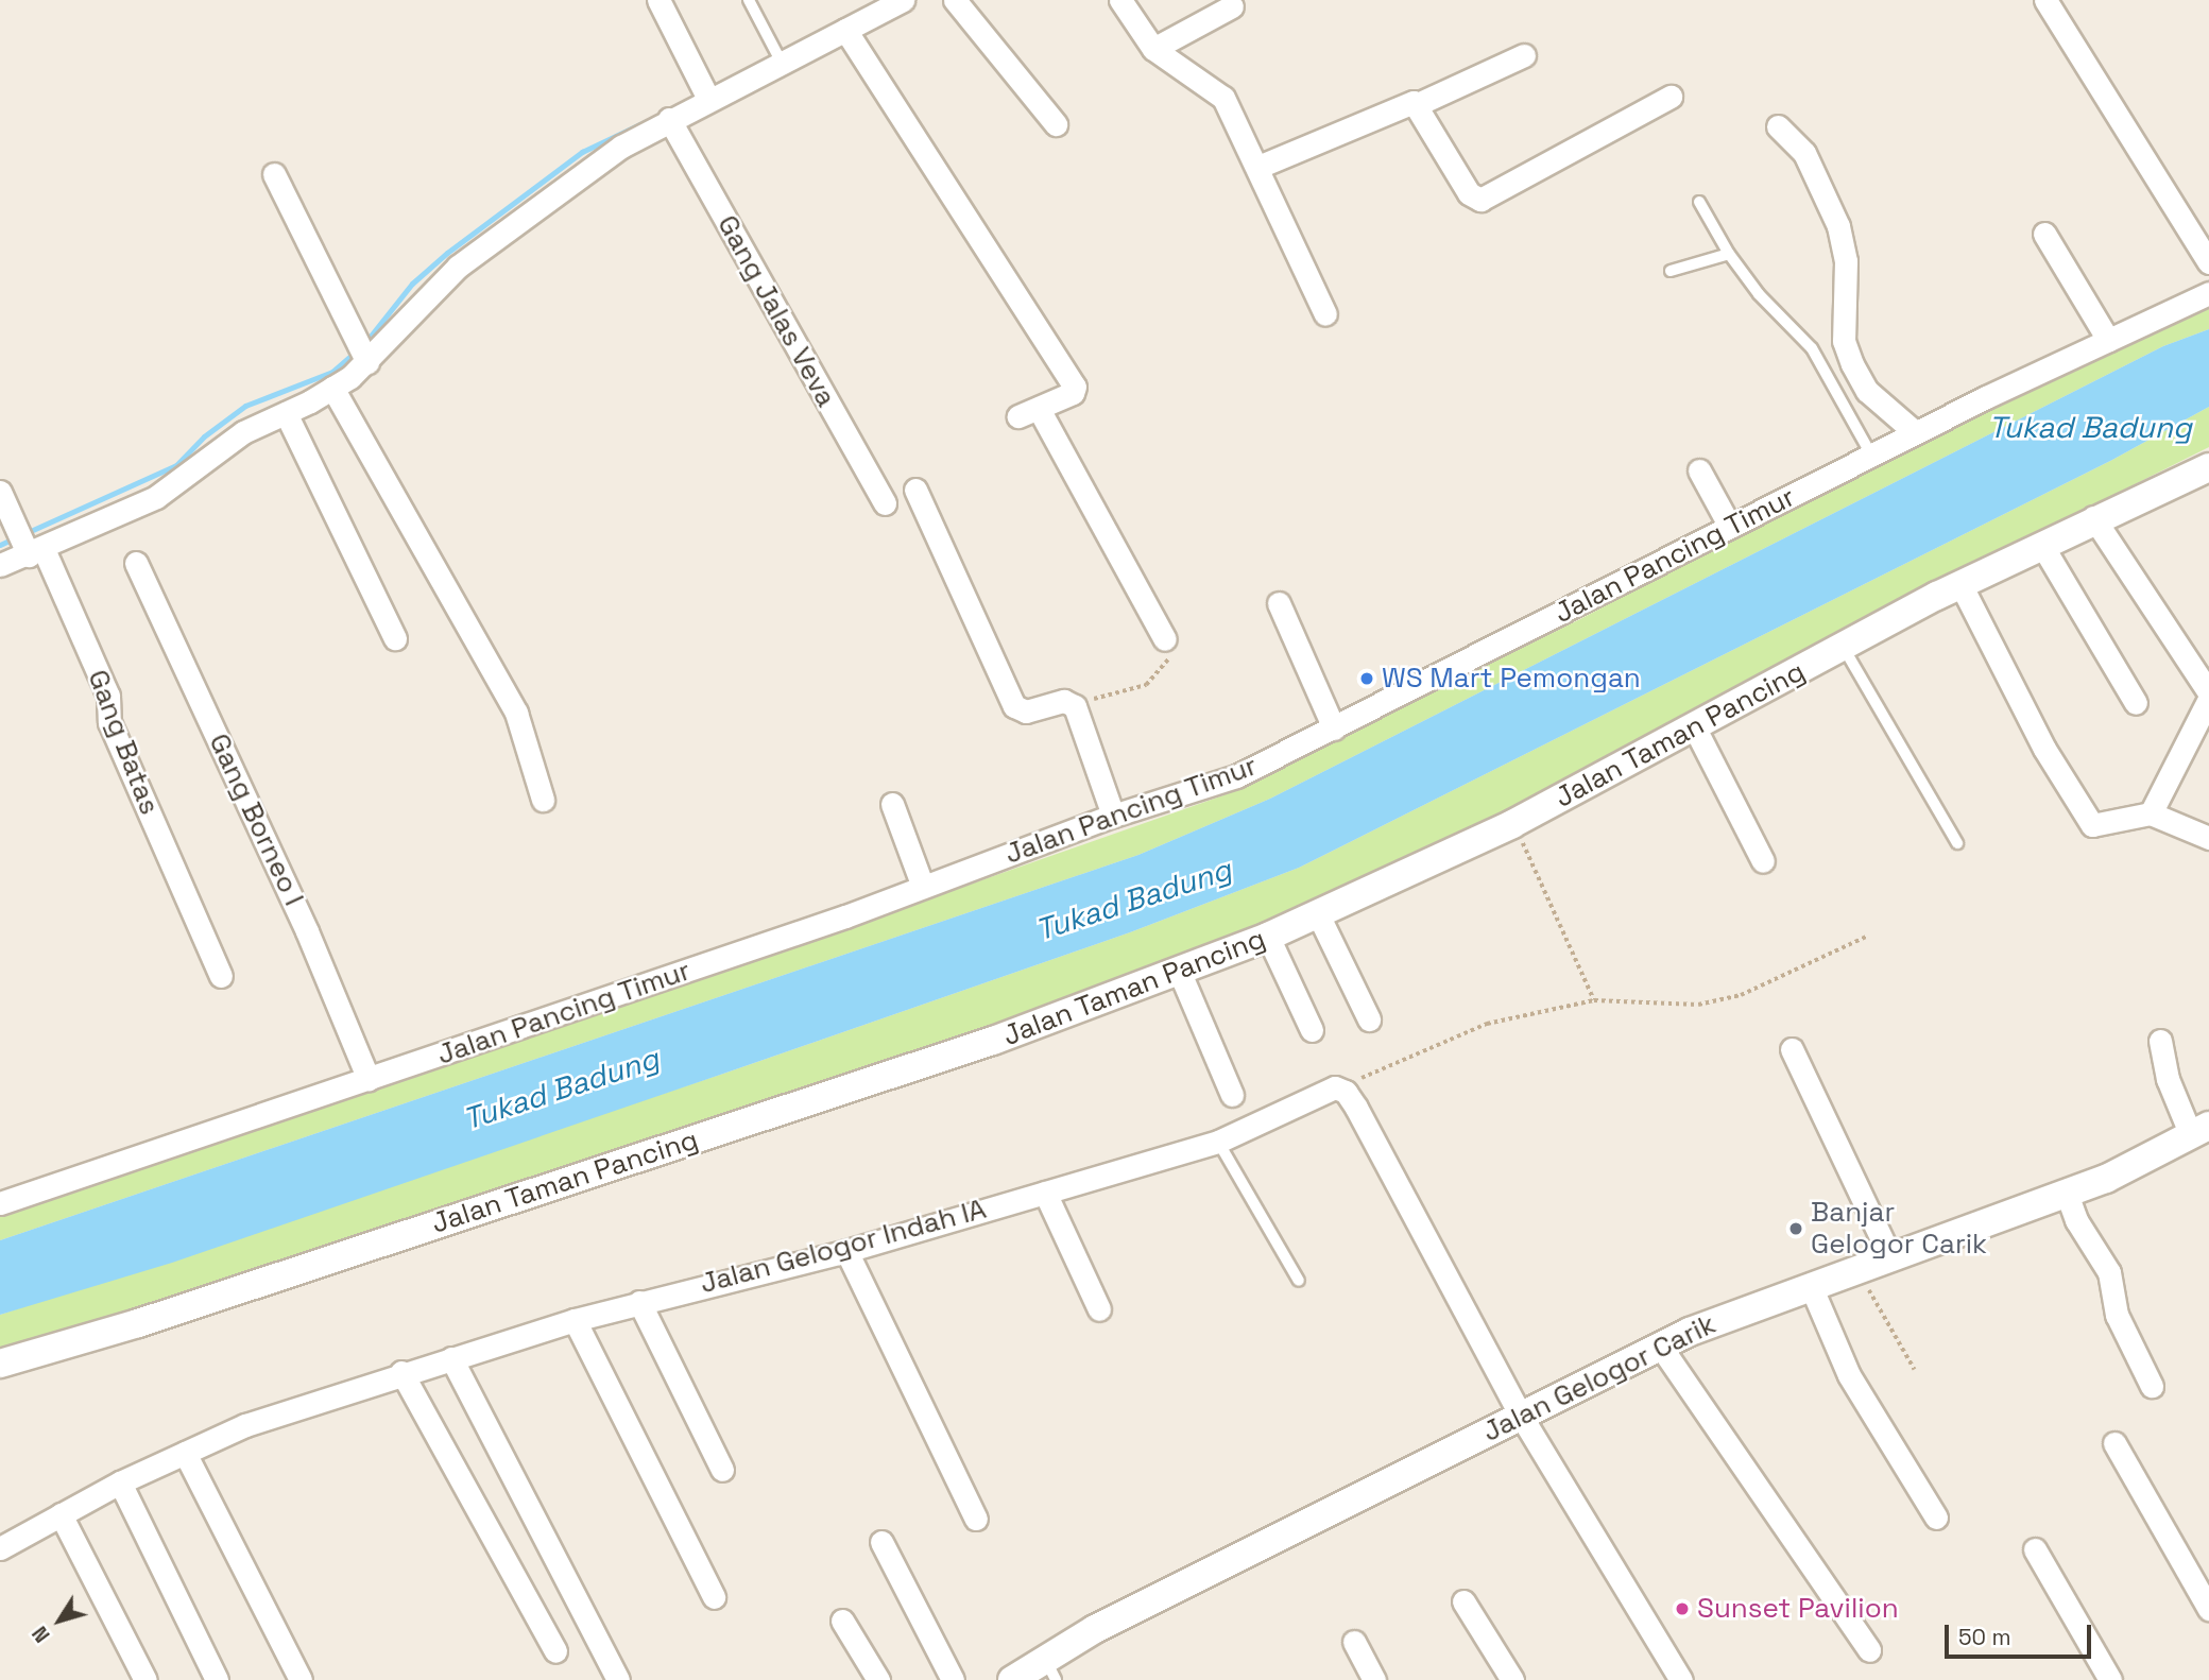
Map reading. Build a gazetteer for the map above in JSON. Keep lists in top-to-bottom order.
{
  "streets": {
    "street": [
      "Gang Jalas Veva",
      "Jalan Pancing Timur",
      "Jalan Taman Pancing",
      "Gang Batas",
      "Gang Borneo I",
      "Jalan Gelogor Indah IA",
      "Jalan Gelogor Carik"
    ]
  },
  "crossings": [
    ["Jalan Pancing Timur", "Gang Borneo I"]
  ],
  "water": ["Tukad Badung"],
  "places": ["WS Mart Pemongan", "Banjar Gelogor Carik", "Sunset Pavilion"],
  "scale_bar": "50 m",
  "north": "bottom left"
}
